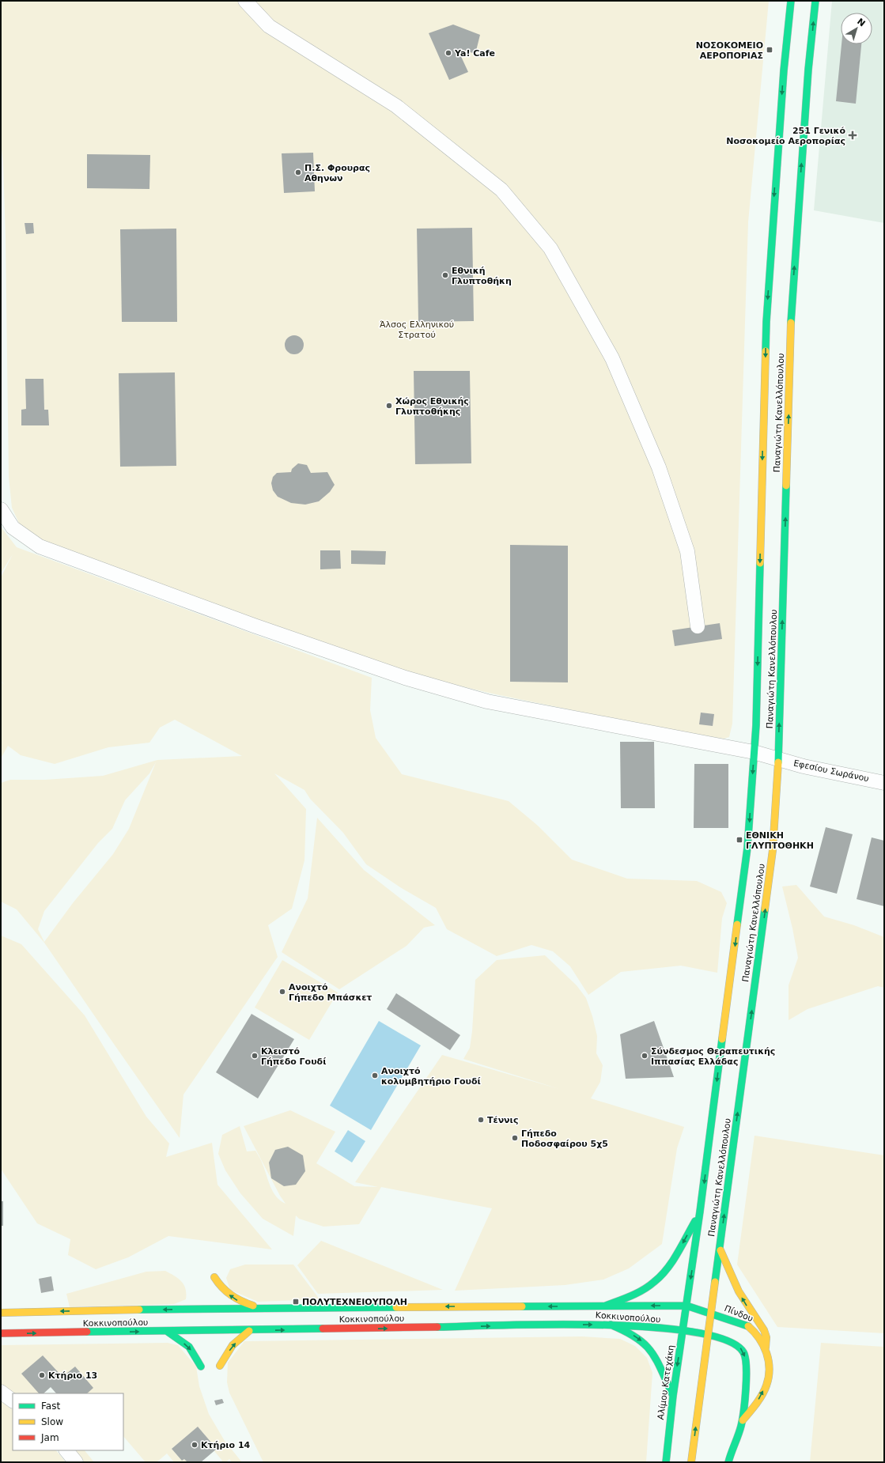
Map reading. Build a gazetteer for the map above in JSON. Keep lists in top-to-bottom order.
{
  "streets": {
    "main road": [
      "Παναγιώτη Κανελλόπουλου",
      "Πίνδου",
      "Κοκκινοπούλου",
      "Αλίμου Κατεχάκη"
    ],
    "street": ["Εφεσίου Σωράνου"]
  },
  "crossings": [
    ["Παναγιώτη Κανελλόπουλου", "Εφεσίου Σωράνου"],
    ["Παναγιώτη Κανελλόπουλου", "Πίνδου"],
    ["Παναγιώτη Κανελλόπουλου", "Κοκκινοπούλου"],
    ["Παναγιώτη Κανελλόπουλου", "Αλίμου Κατεχάκη"],
    ["Πίνδου", "Κοκκινοπούλου"],
    ["Κοκκινοπούλου", "Αλίμου Κατεχάκη"]
  ],
  "parks": ["Άλσος Ελληνικού Στρατού"],
  "places": {
    "transit": ["ΝΟΣΟΚΟΜΕΙΟ ΑΕΡΟΠΟΡΙΑΣ", "ΕΘΝΙΚΗ ΓΛΥΠΤΟΘΗΚΗ", "ΠΟΛΥΤΕΧΝΕΙΟΥΠΟΛΗ"],
    "other": [
      "Ya! Cafe",
      "Π.Σ. Φρουρας Αθηνων",
      "Εθνική Γλυπτοθήκη",
      "Χώρος Εθνικής Γλυπτοθήκης",
      "Ανοιχτό Γήπεδο Μπάσκετ",
      "Κλειστό Γήπεδο Γουδί",
      "Σύνδεσμος Θεραπευτικής Ιππασίας Ελλάδας",
      "Ανοιχτό κολυμβητήριο Γουδί",
      "Τέννις",
      "Γήπεδο Ποδοσφαίρου 5χ5",
      "Κτήριο 13",
      "Κτήριο 14"
    ],
    "health": ["251 Γενικό Νοσοκομείο Αεροπορίας"]
  },
  "legend": ["Fast", "Slow", "Jam"],
  "north": "top right"
}
